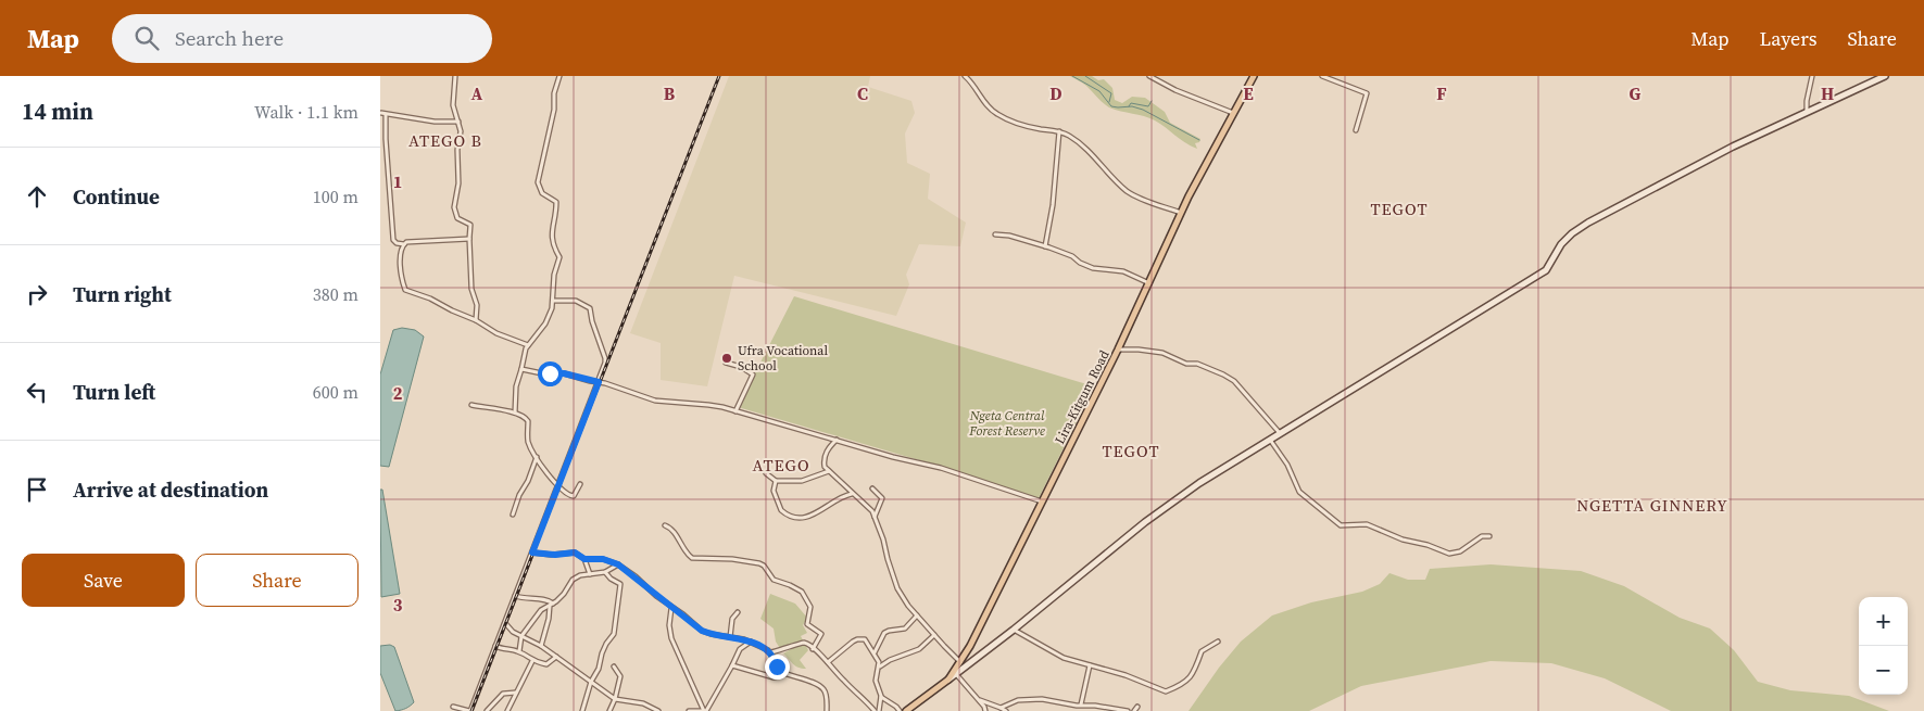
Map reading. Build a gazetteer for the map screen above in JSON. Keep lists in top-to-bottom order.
{
  "streets": {
    "main road": ["Lira-Kitgum Road"]
  },
  "districts": [
    "ATEGO B",
    "TEGOT",
    "TEGOT",
    "ATEGO",
    "NGETTA GINNERY"
  ],
  "parks": ["Ngeta Central Forest Reserve"],
  "places": ["Ufra Vocational School"],
  "page": {
    "header": "Map",
    "search": "Search here",
    "nav": ["Map", "Layers", "Share"],
    "heading": ["14 min", "Walk · 1.1 km"],
    "list": [
      ["Continue", "100 m"],
      ["Turn right", "380 m"],
      ["Turn left", "600 m"],
      "Arrive at destination"
    ],
    "buttons": ["Save", "Share"],
    "map_buttons": ["+", "−"]
  },
  "grid": {
    "columns": [
      "A",
      "B",
      "C",
      "D",
      "E",
      "F",
      "G",
      "H"
    ],
    "rows": ["1", "2", "3"]
  }
}
